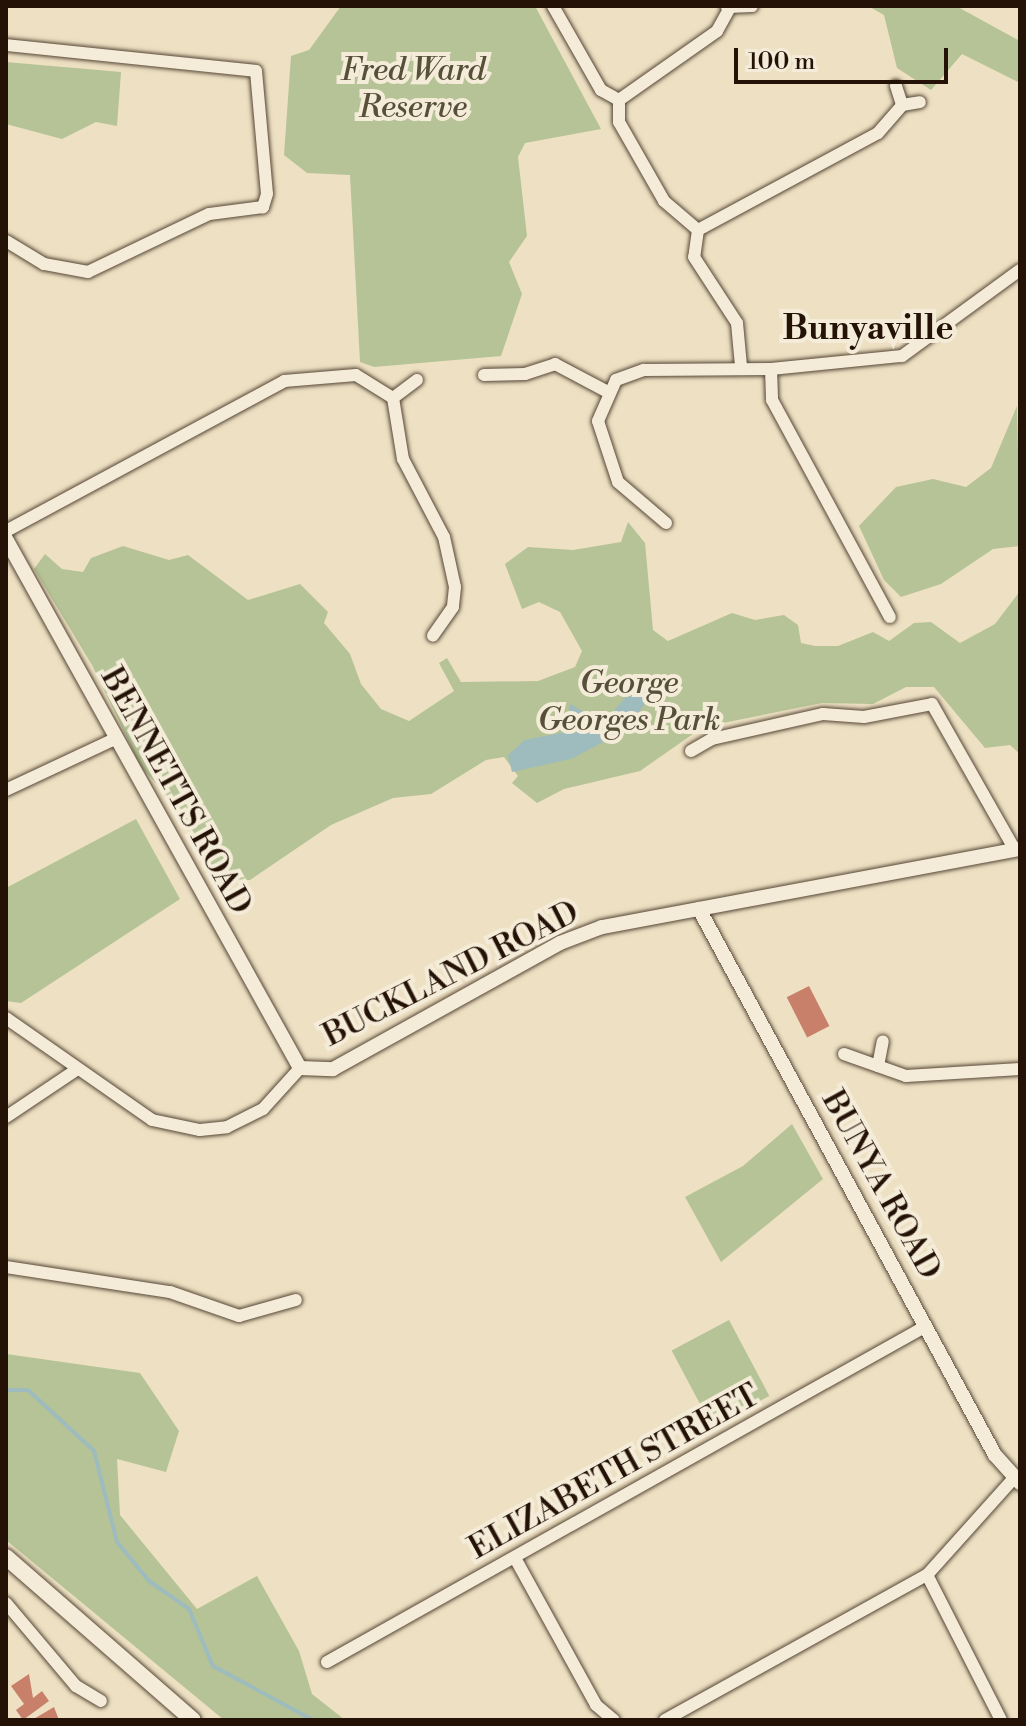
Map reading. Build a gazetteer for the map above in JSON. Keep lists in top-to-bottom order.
{
  "streets": {
    "street": [
      "BENNETTS ROAD",
      "BUCKLAND ROAD",
      "BUNYA ROAD",
      "ELIZABETH STREET"
    ]
  },
  "crossings": [
    ["BENNETTS ROAD", "BUCKLAND ROAD"],
    ["BUCKLAND ROAD", "BUNYA ROAD"],
    ["BUNYA ROAD", "ELIZABETH STREET"]
  ],
  "districts": ["Bunyaville"],
  "parks": ["Fred Ward Reserve", "George Georges Park"],
  "scale_bar": "100 m"
}
